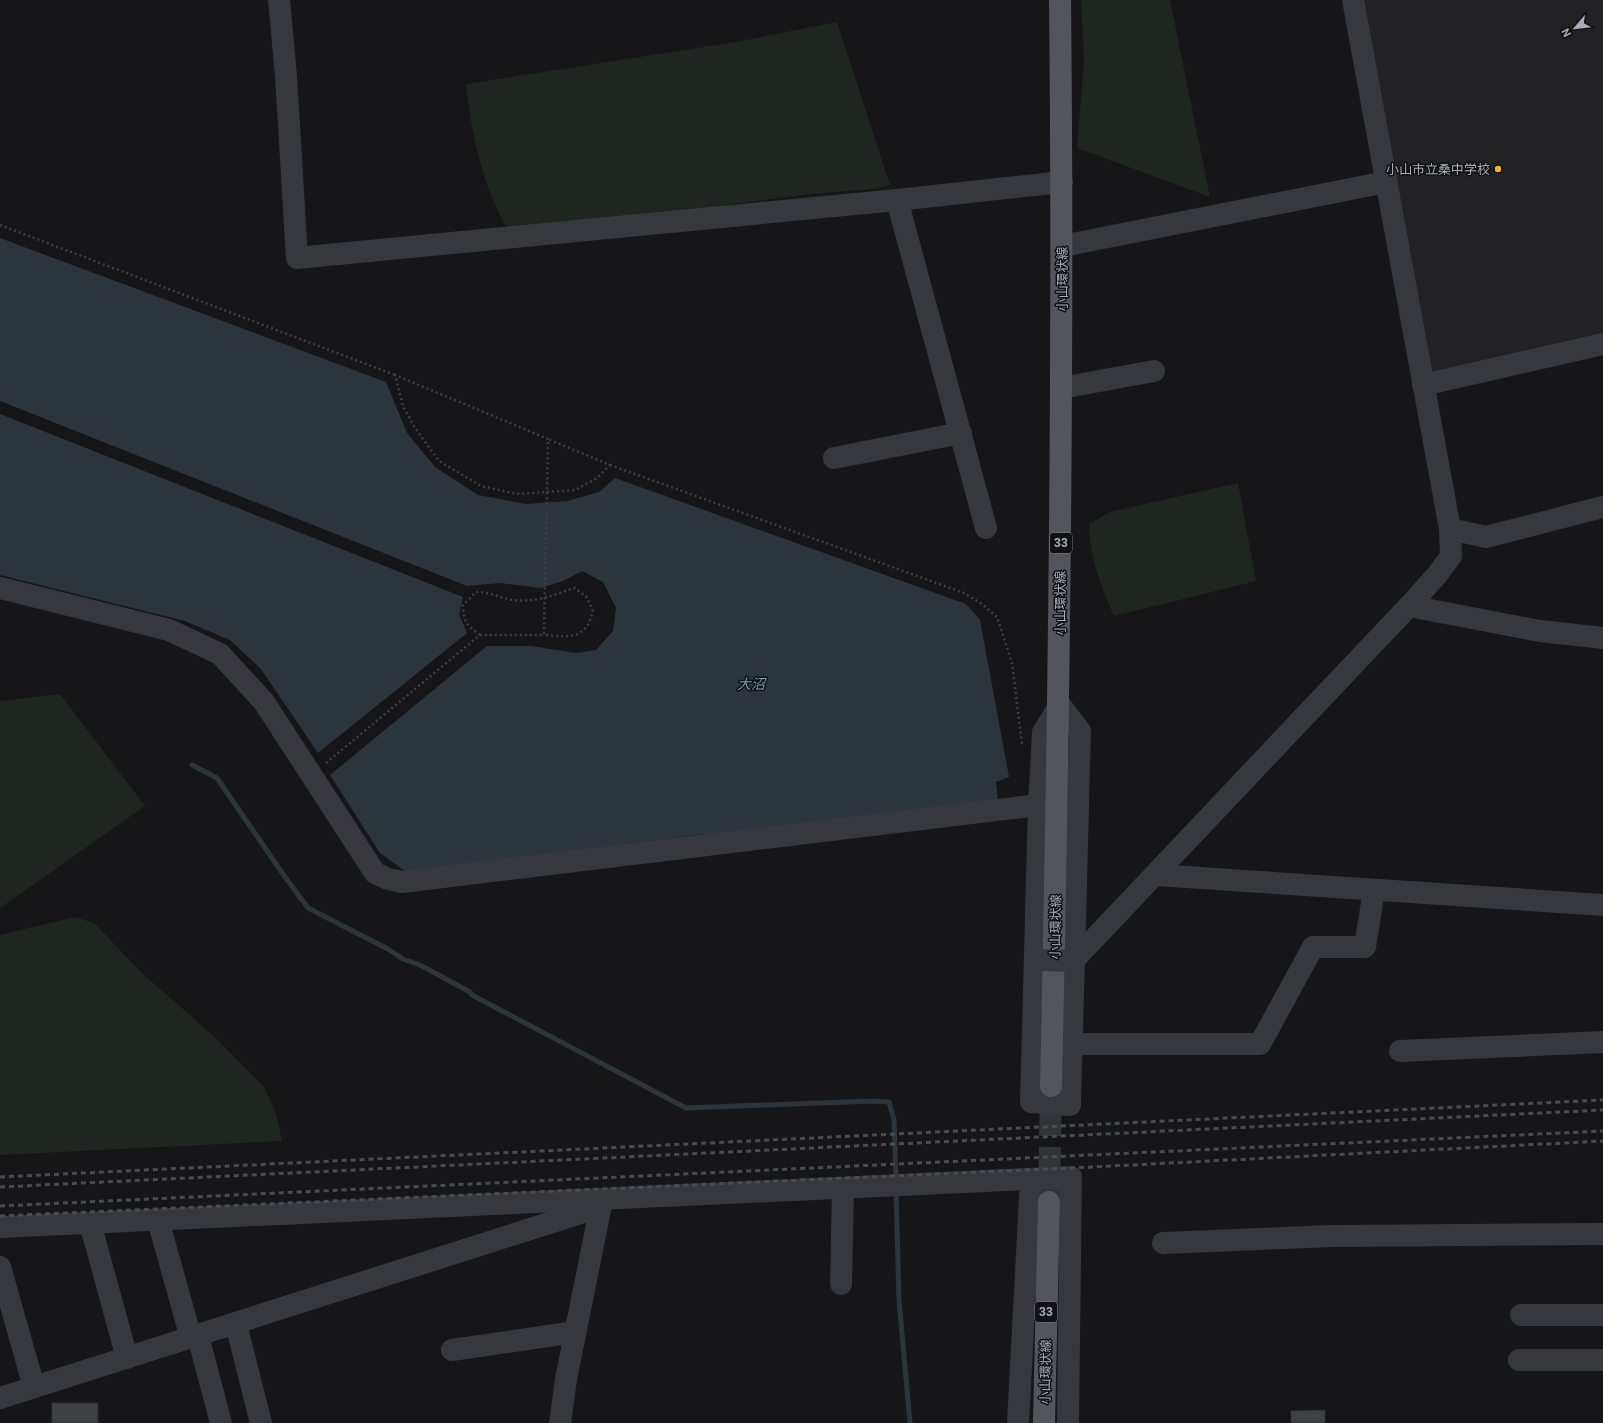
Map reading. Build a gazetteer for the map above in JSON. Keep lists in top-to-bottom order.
{
  "streets": {
    "main road": ["小山環状線", "33"]
  },
  "water": ["大沼"],
  "places": ["小山市立桑中学校"],
  "north": "bottom left"
}
